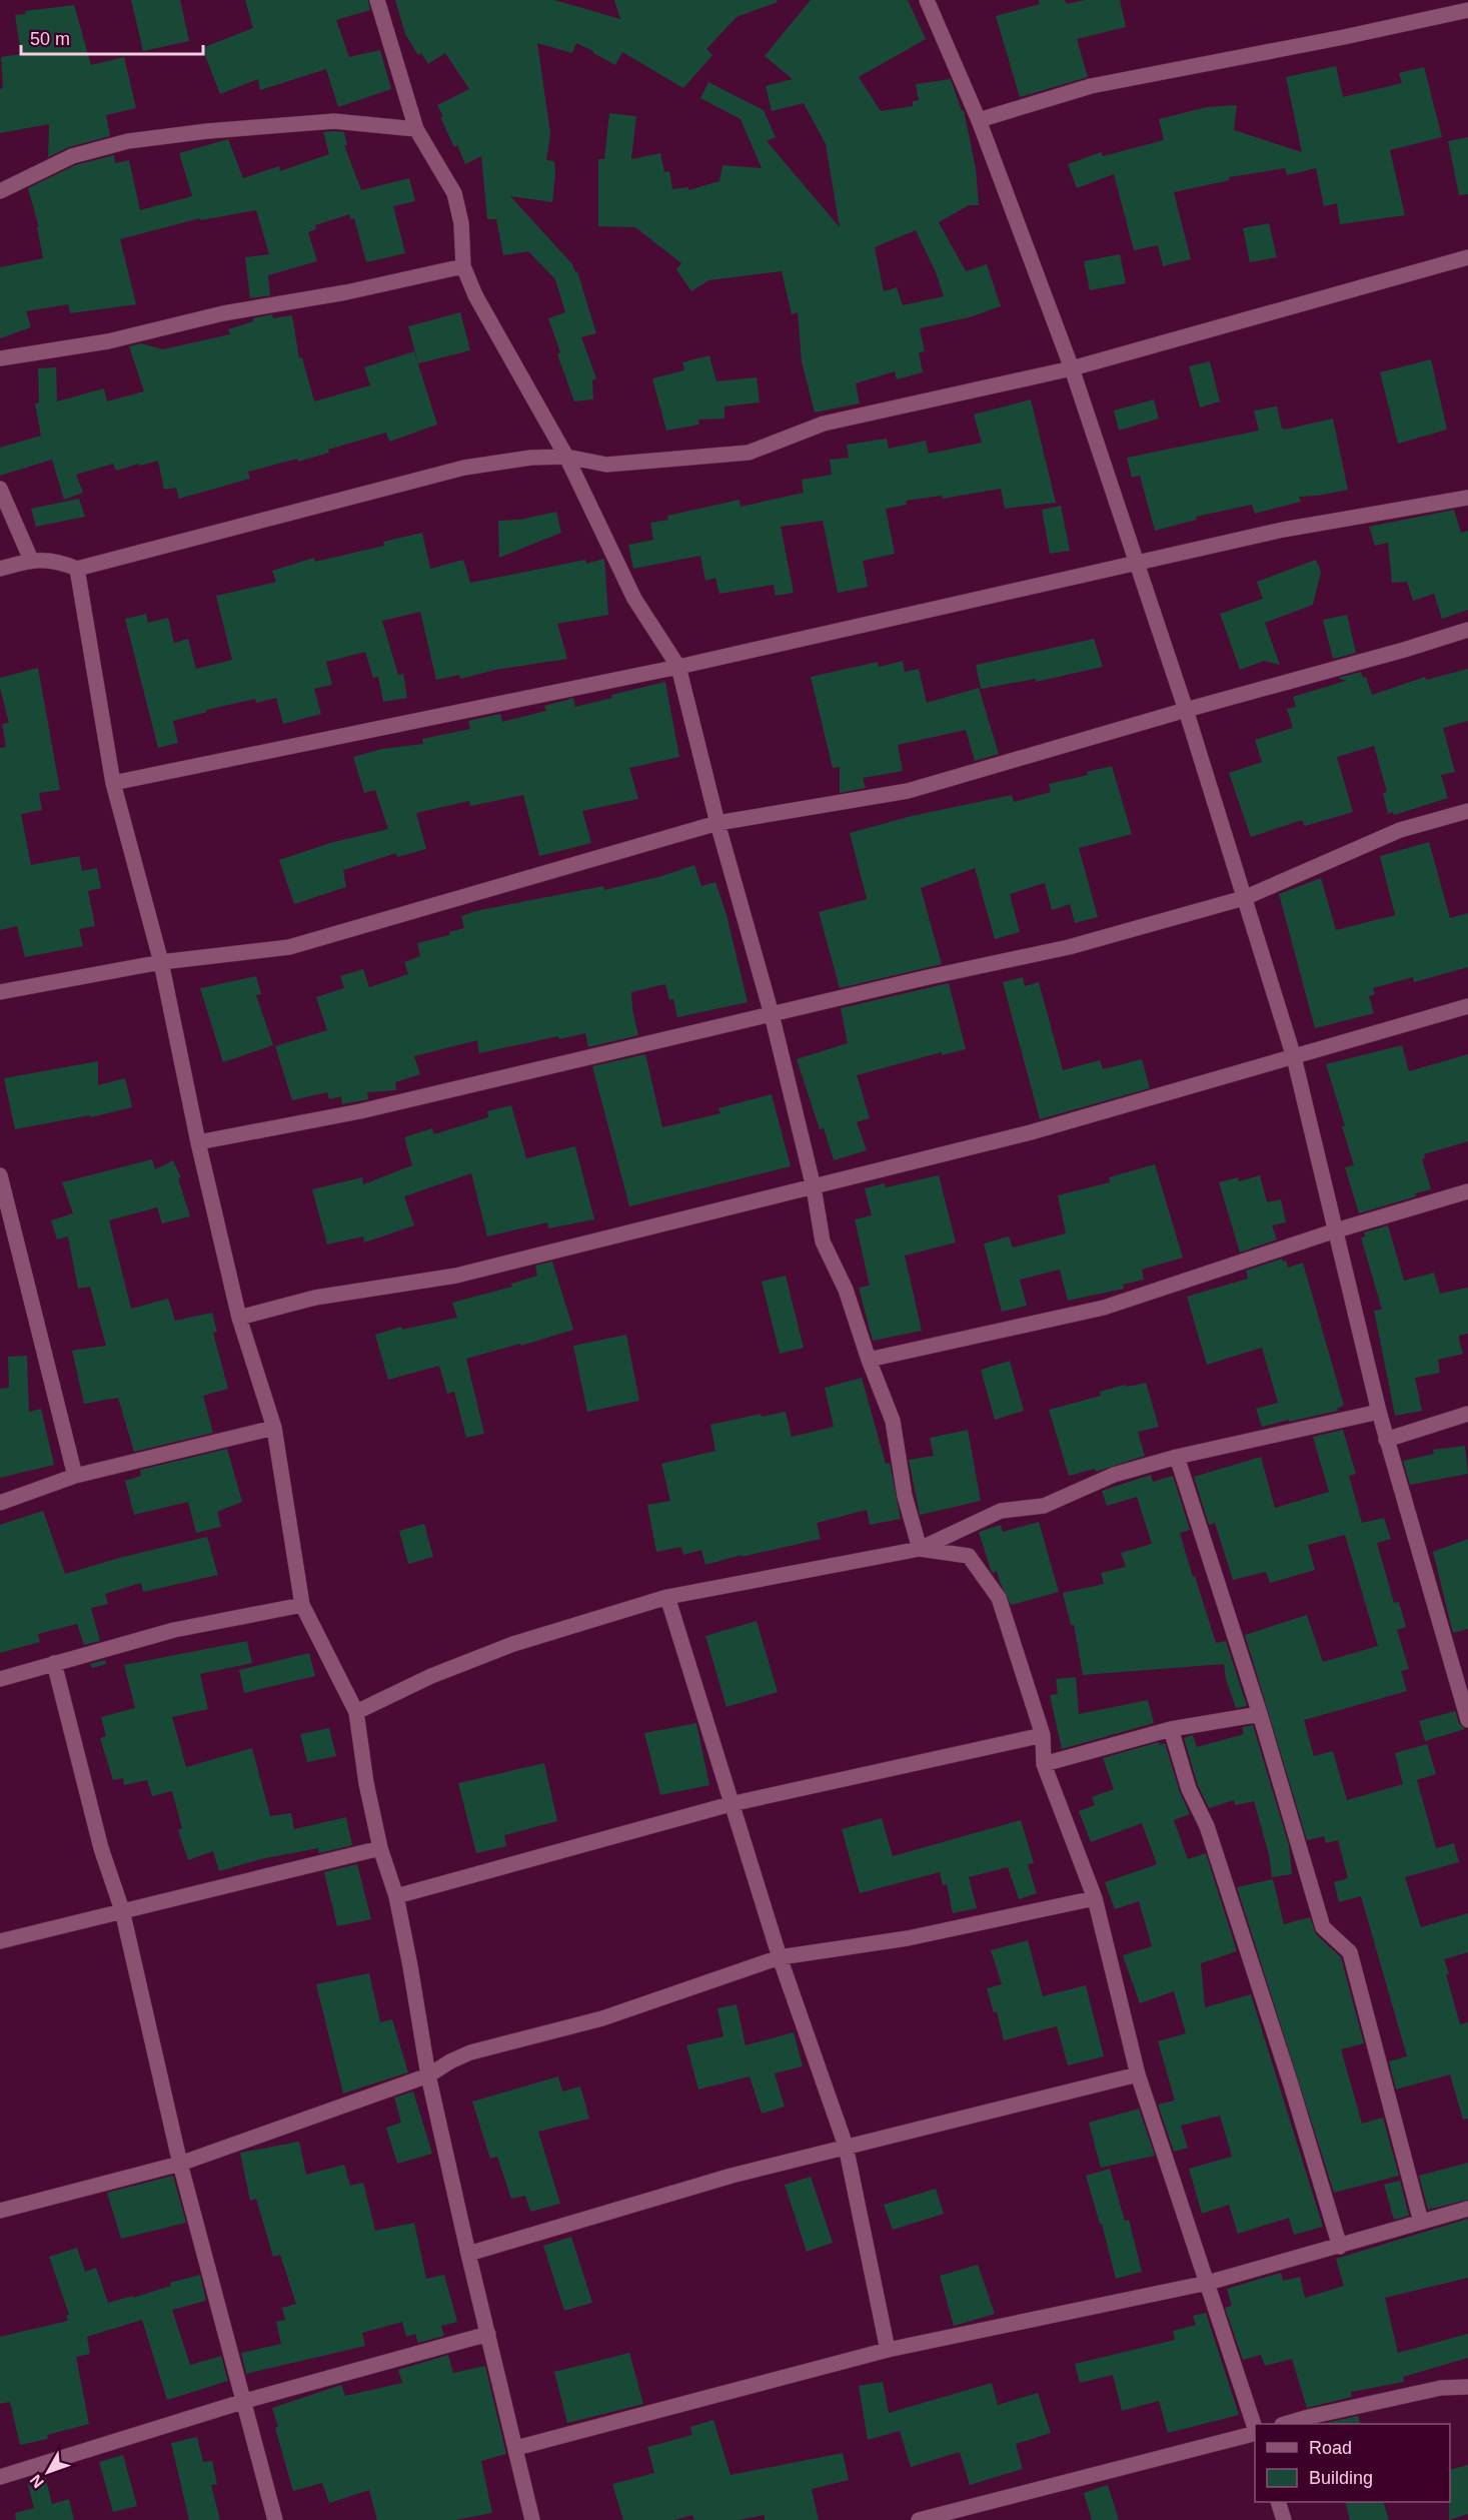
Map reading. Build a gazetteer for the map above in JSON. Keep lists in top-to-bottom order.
{
  "legend": ["Road", "Building"],
  "scale_bar": "50 m",
  "north": "bottom left"
}
